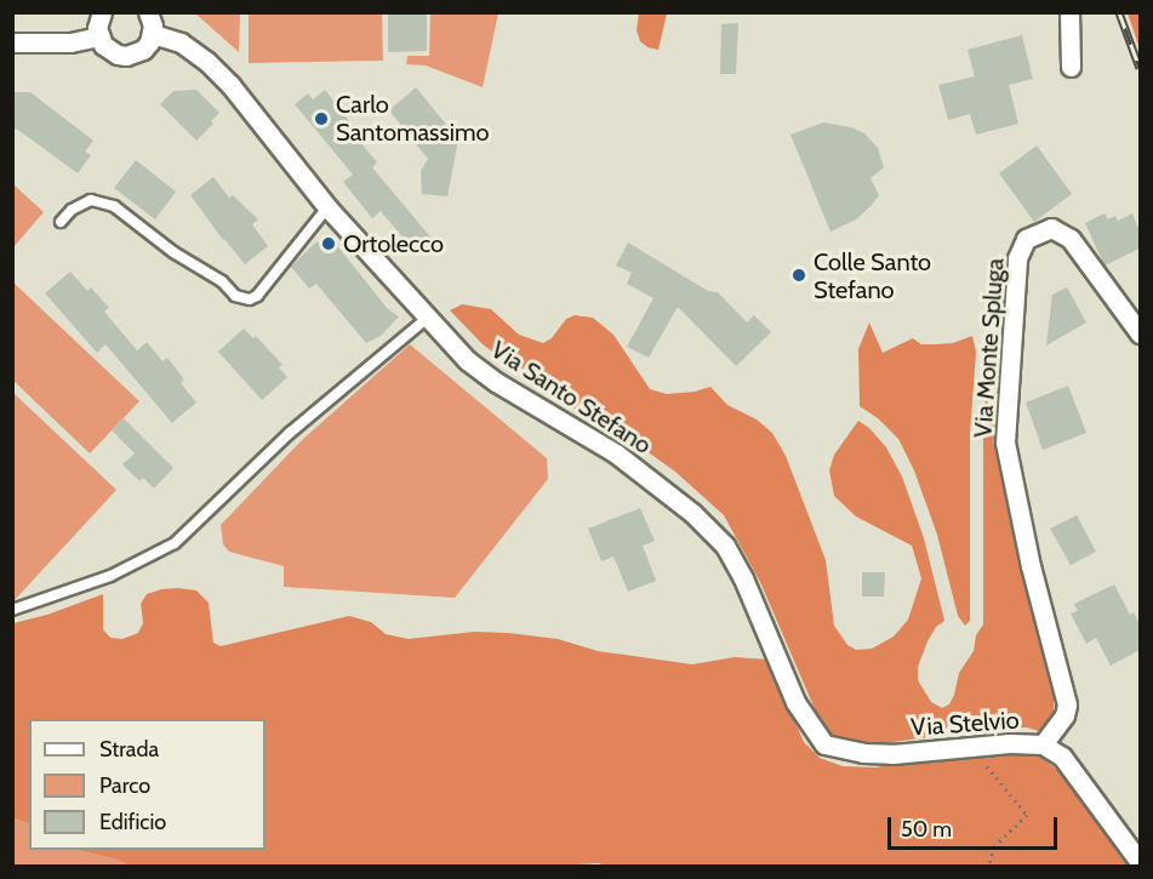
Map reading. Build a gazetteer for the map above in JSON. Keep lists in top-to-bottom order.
{
  "streets": {
    "street": ["Via Monte Spluga", "Via Santo Stefano", "Via Stelvio"]
  },
  "crossings": [
    ["Via Monte Spluga", "Via Stelvio"],
    ["Via Santo Stefano", "Via Stelvio"]
  ],
  "places": ["Carlo Santomassimo", "Ortolecco", "Colle Santo Stefano"],
  "legend": ["Strada", "Parco", "Edificio"],
  "scale_bar": "50 m"
}
